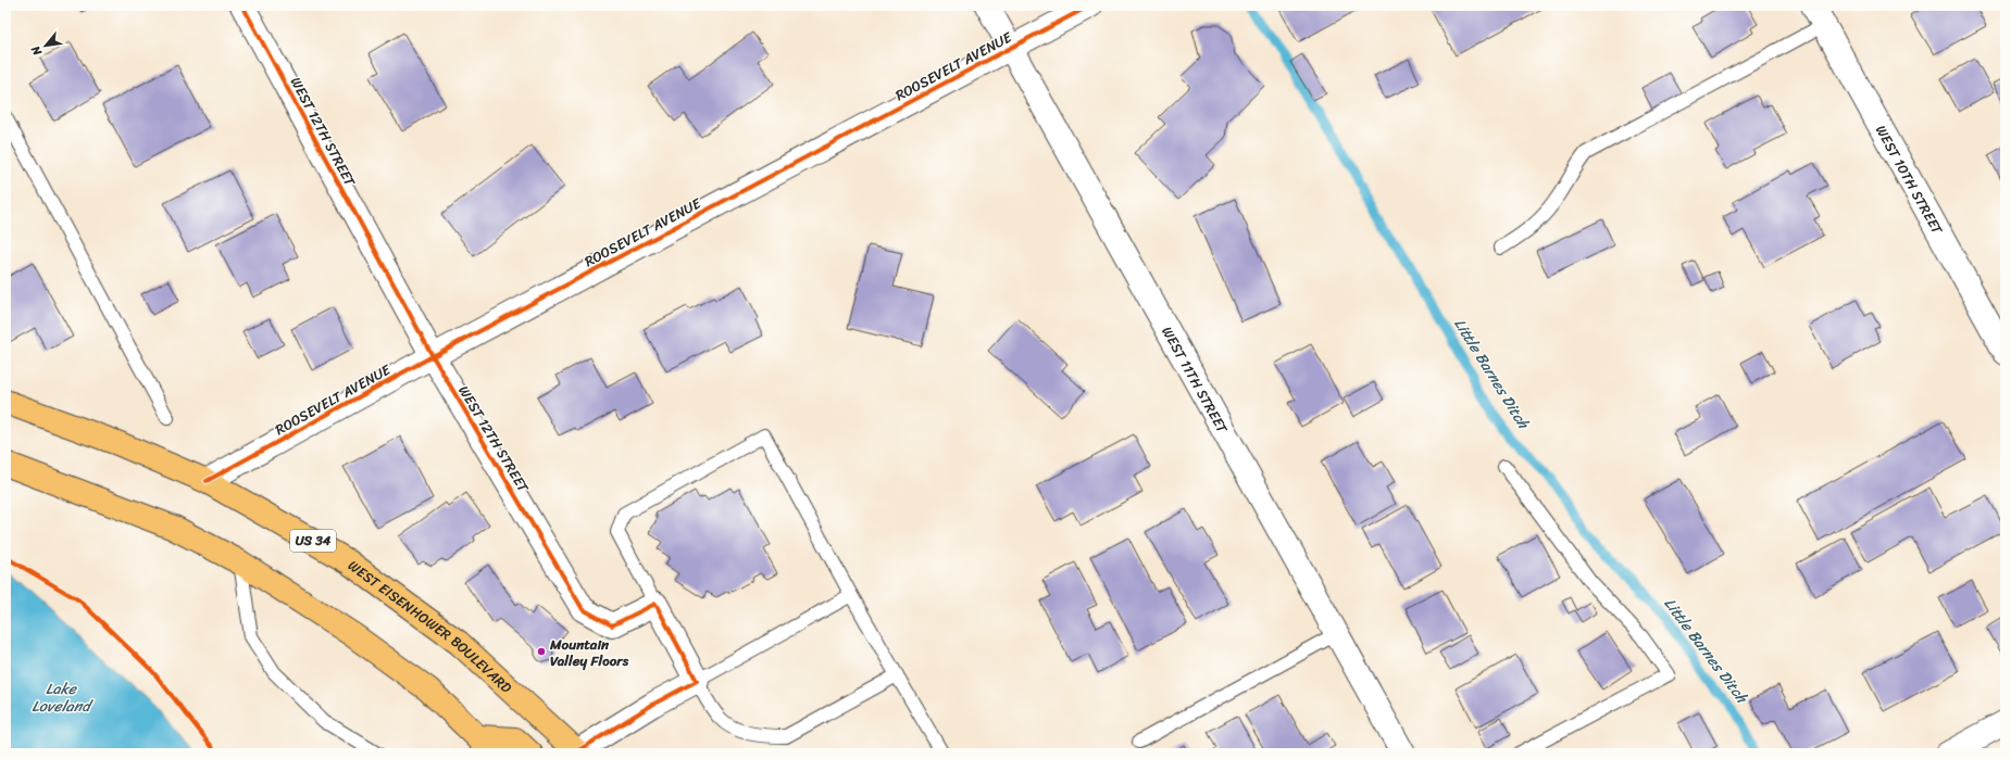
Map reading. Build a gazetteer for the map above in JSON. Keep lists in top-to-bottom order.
{
  "streets": {
    "highway": ["US 34", "WEST EISENHOWER BOULEVARD"],
    "street": [
      "ROOSEVELT AVENUE",
      "WEST 12TH STREET",
      "WEST 10TH STREET",
      "WEST 11TH STREET"
    ]
  },
  "crossings": [
    ["ROOSEVELT AVENUE", "WEST 12TH STREET"],
    ["ROOSEVELT AVENUE", "WEST 11TH STREET"],
    ["ROOSEVELT AVENUE", "WEST EISENHOWER BOULEVARD"]
  ],
  "water": ["Little Barnes Ditch", "Lake Loveland"],
  "places": ["Mountain Valley Floors"],
  "north": "bottom left"
}
